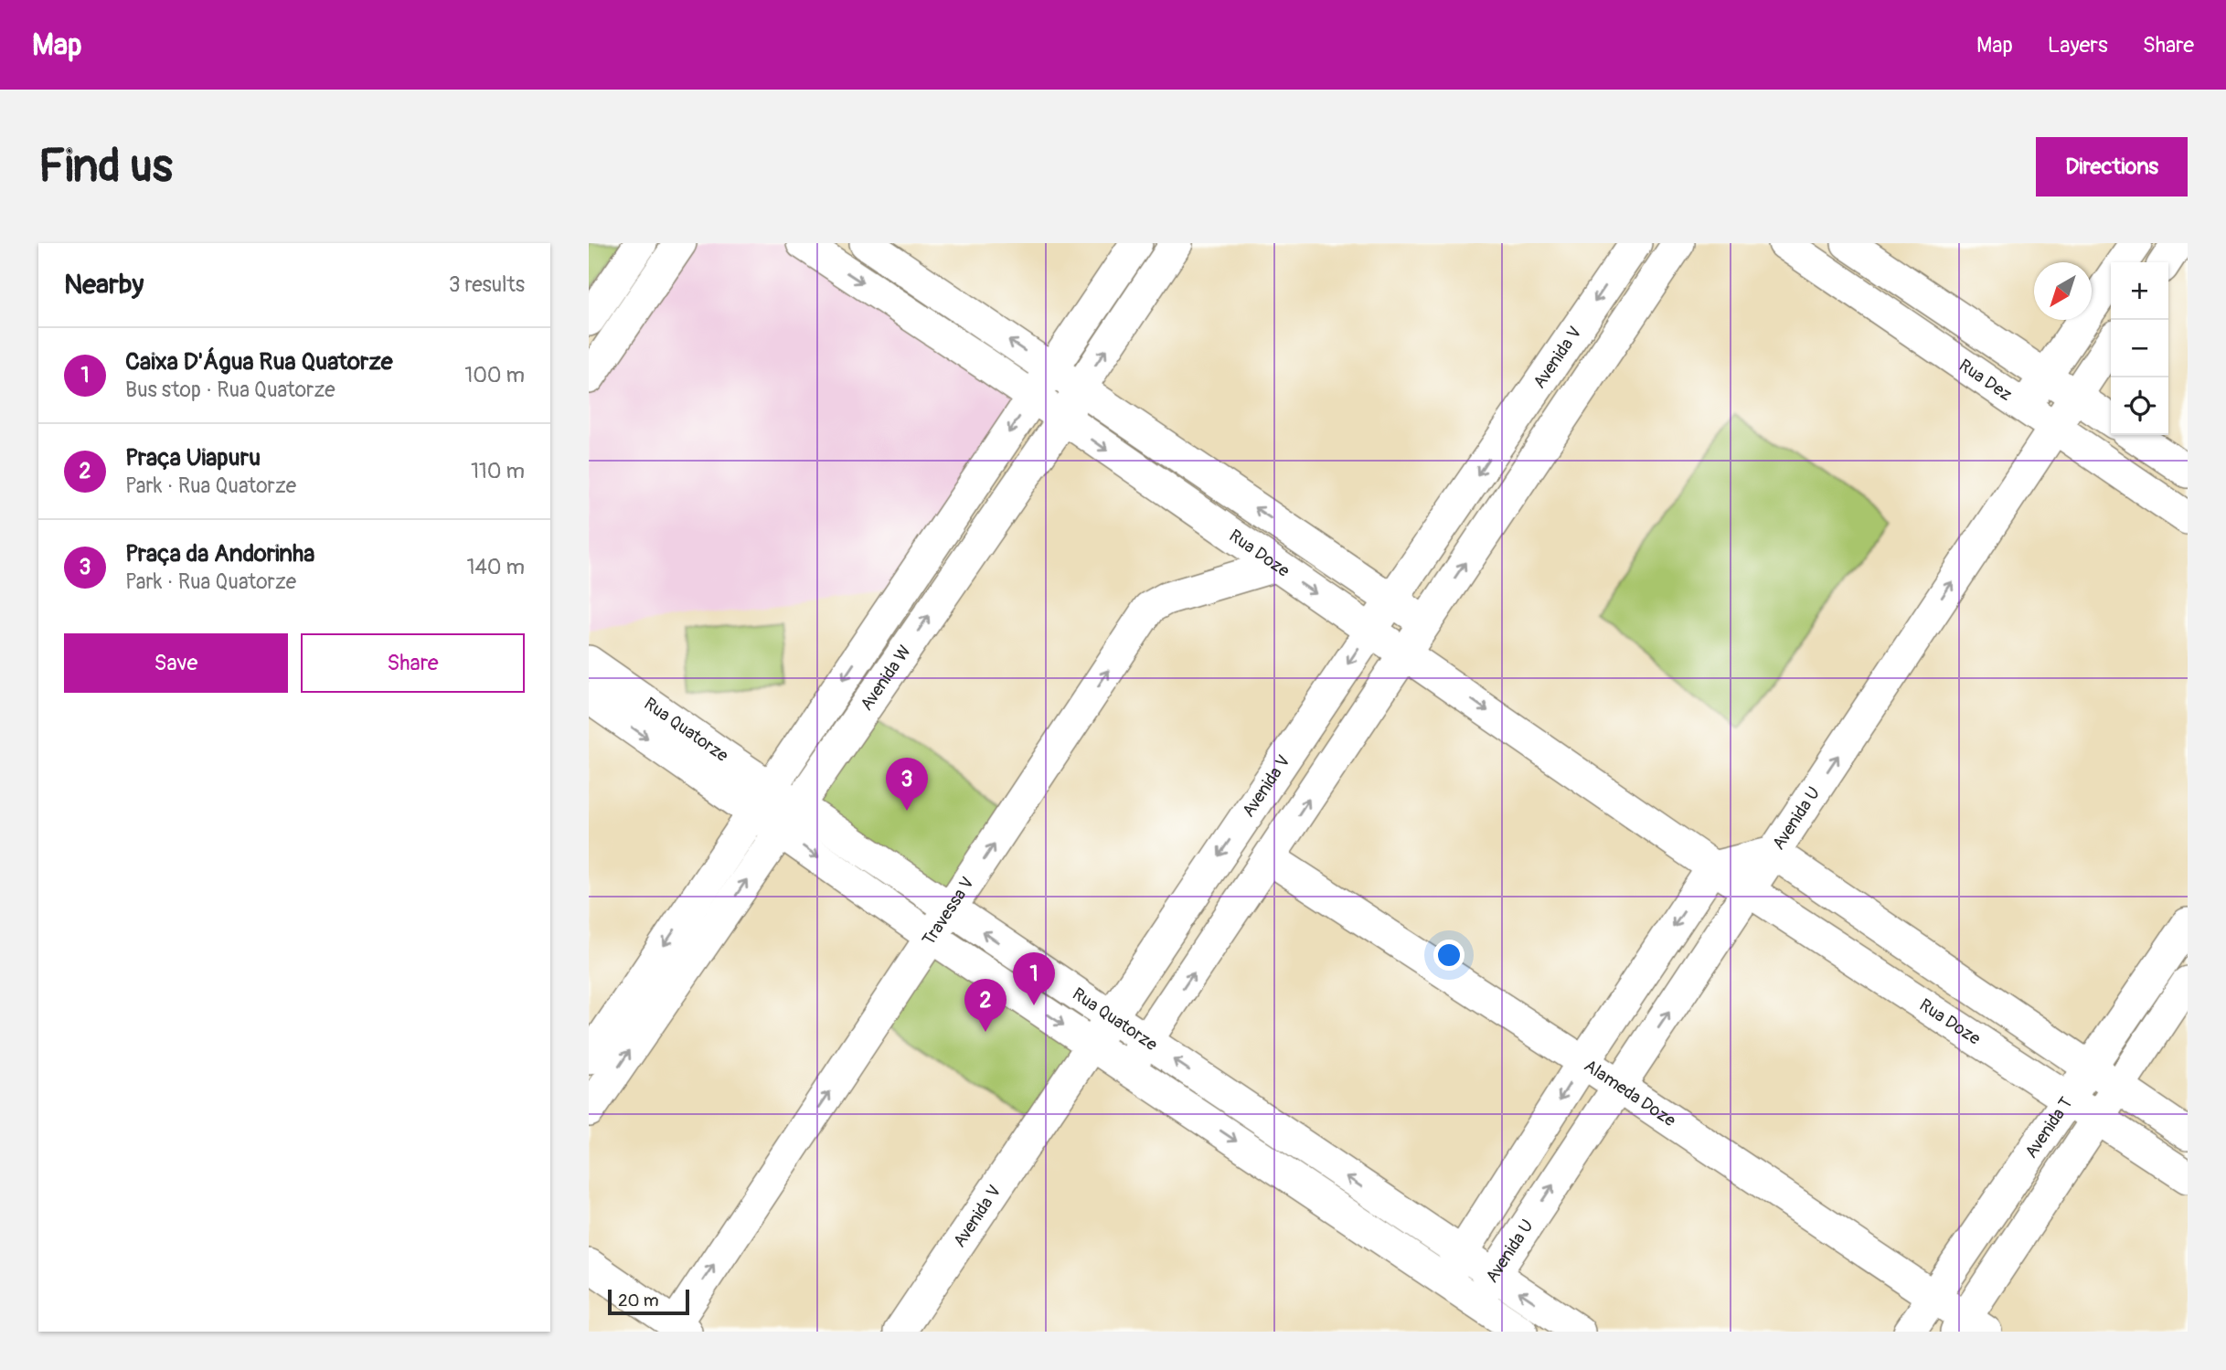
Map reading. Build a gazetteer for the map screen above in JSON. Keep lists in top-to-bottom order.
{
  "streets": {
    "street": [
      "Avenida V",
      "Rua Dez",
      "Rua Doze",
      "Avenida W",
      "Rua Quatorze",
      "Avenida U",
      "Travessa V",
      "Alameda Doze",
      "Avenida T"
    ]
  },
  "crossings": [
    ["Avenida V", "Rua Doze"],
    ["Avenida V", "Rua Quatorze"],
    ["Rua Dez", "Avenida U"],
    ["Rua Doze", "Avenida W"],
    ["Rua Doze", "Avenida U"],
    ["Rua Doze", "Travessa V"],
    ["Rua Doze", "Avenida T"],
    ["Avenida W", "Rua Quatorze"],
    ["Rua Quatorze", "Avenida U"],
    ["Rua Quatorze", "Travessa V"],
    ["Avenida U", "Alameda Doze"],
    ["Alameda Doze", "Avenida T"]
  ],
  "scale_bar": "20 m",
  "north": "bottom left",
  "page": {
    "header": "Map",
    "nav": ["Map", "Layers", "Share"],
    "buttons": [
      "Directions",
      ["Save", "Share"]
    ],
    "title": "Find us",
    "heading": ["Nearby", "3 results"],
    "map_buttons": ["+", "−"],
    "list": [
      {
        "mark": "1",
        "name": "Caixa D'Água Rua Quatorze",
        "note": "Bus stop · Rua Quatorze",
        "value": "100 m"
      },
      {
        "mark": "2",
        "name": "Praça Uiapuru",
        "note": "Park · Rua Quatorze",
        "value": "110 m"
      },
      {
        "mark": "3",
        "name": "Praça da Andorinha",
        "note": "Park · Rua Quatorze",
        "value": "140 m"
      }
    ],
    "pins": ["3", "1", "2"],
    "scale": "20 m"
  }
}
